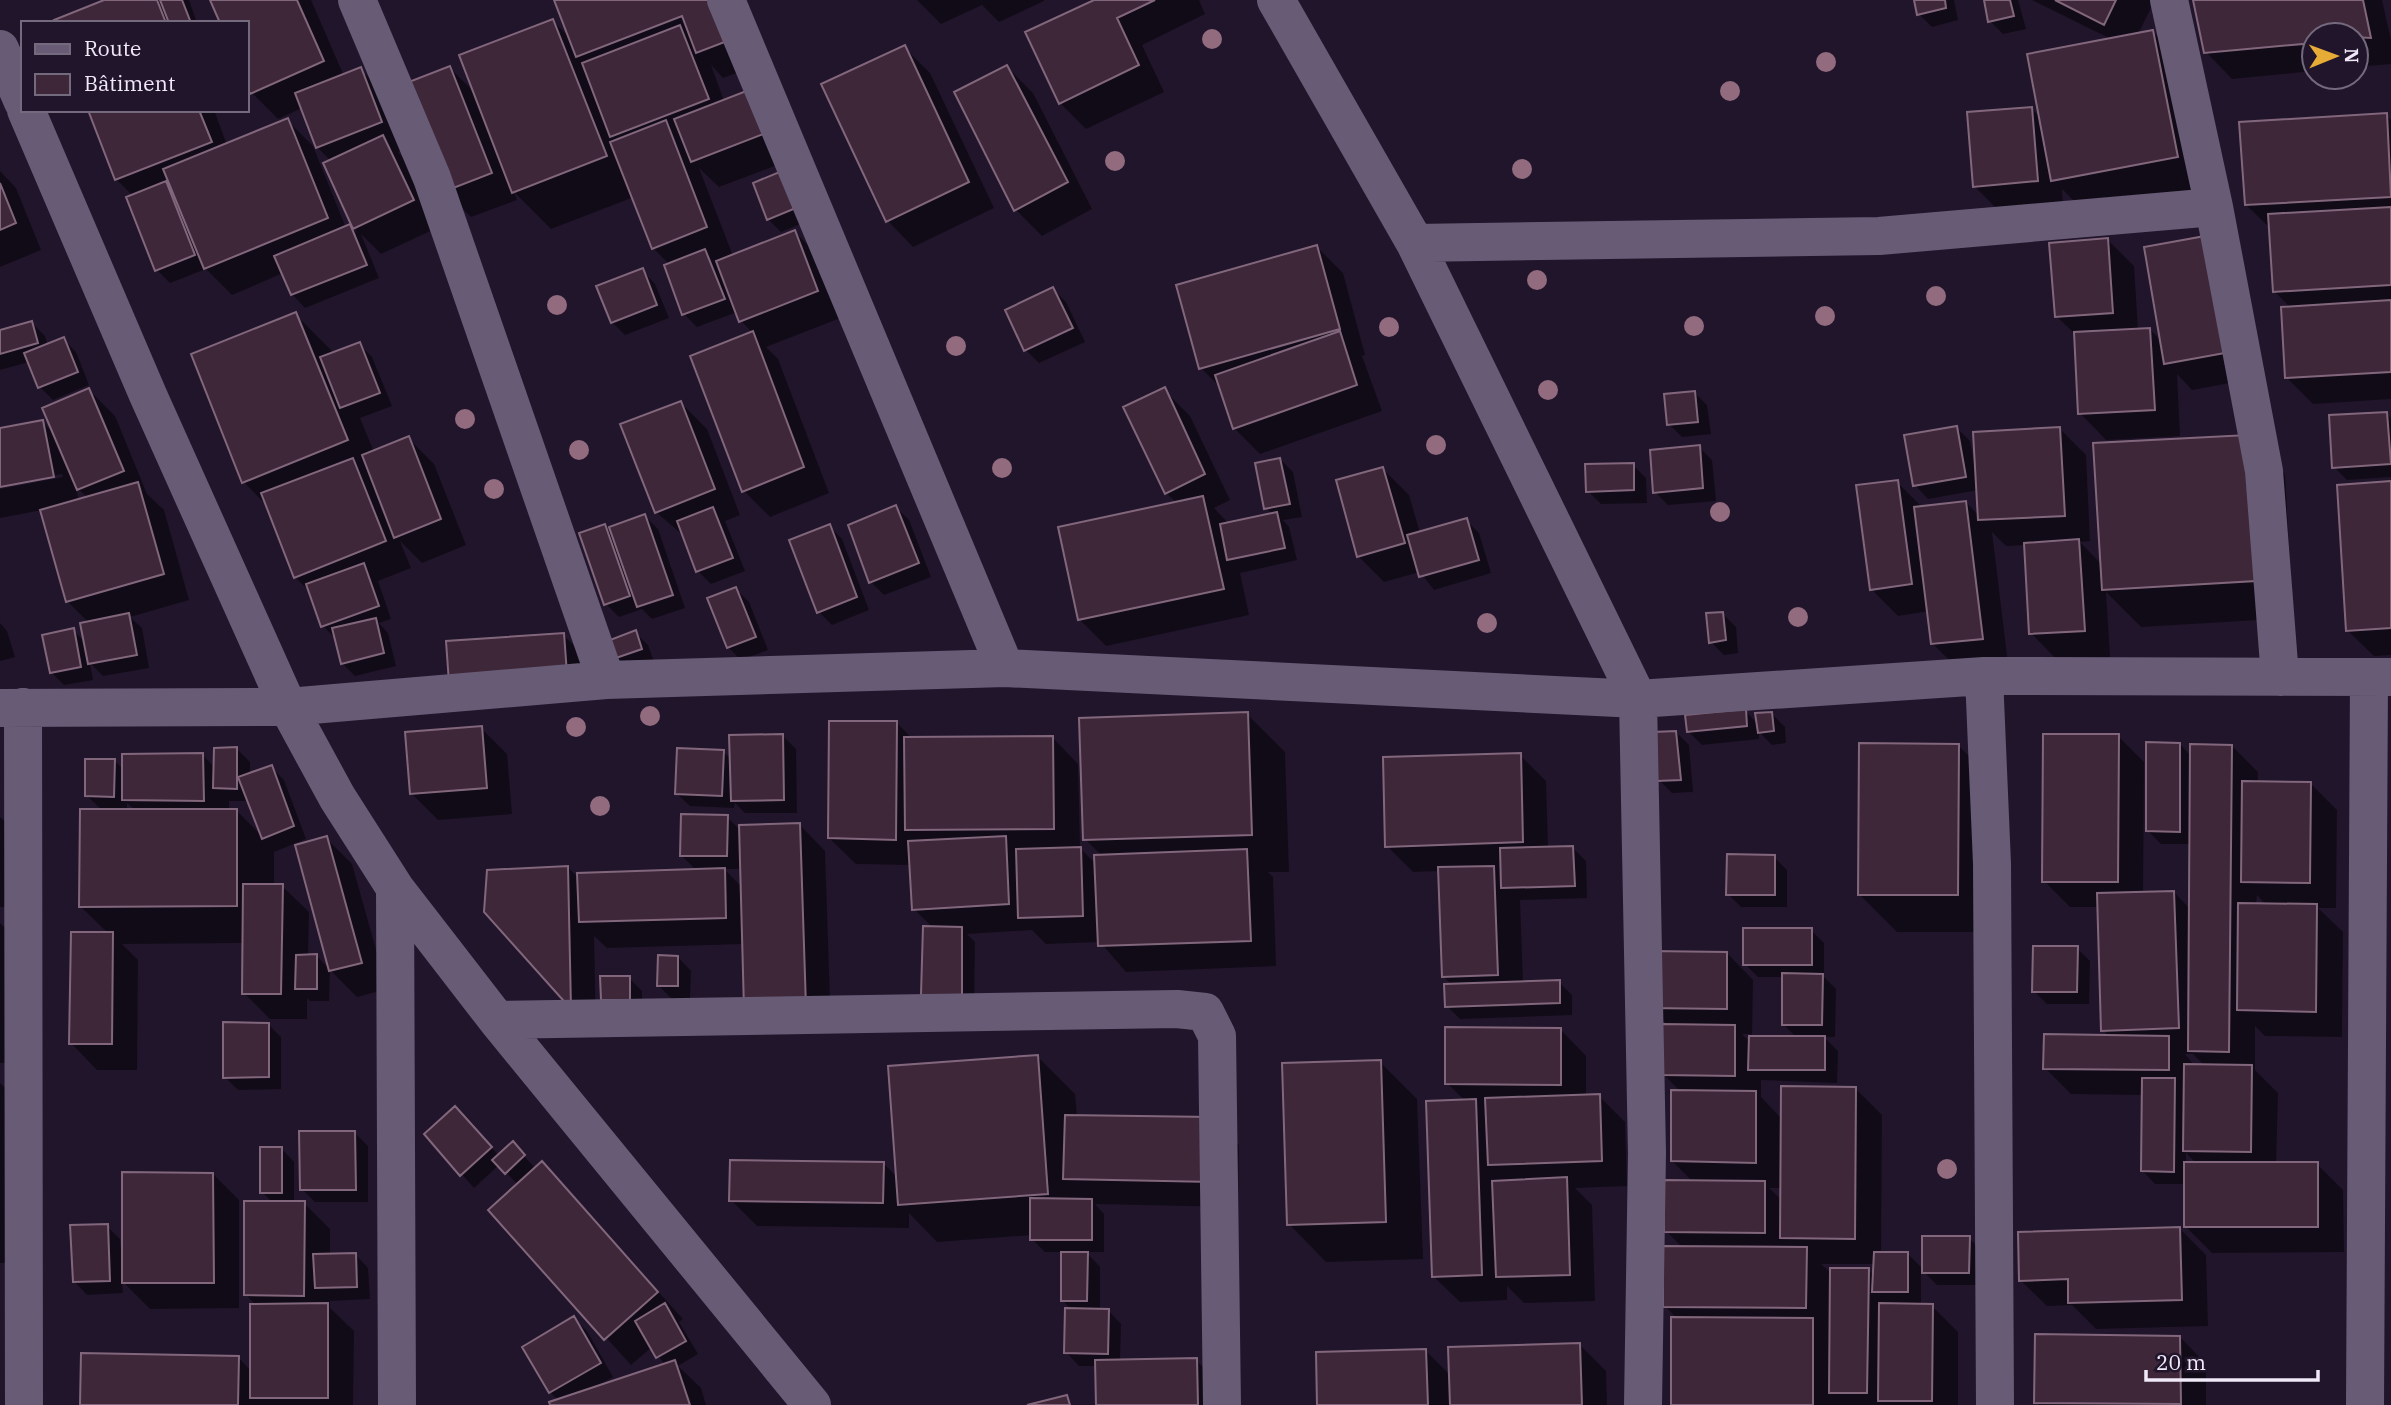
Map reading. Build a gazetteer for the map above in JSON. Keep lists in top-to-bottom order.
{
  "legend": ["Route", "Bâtiment"],
  "scale_bar": "20 m",
  "north": "right"
}
